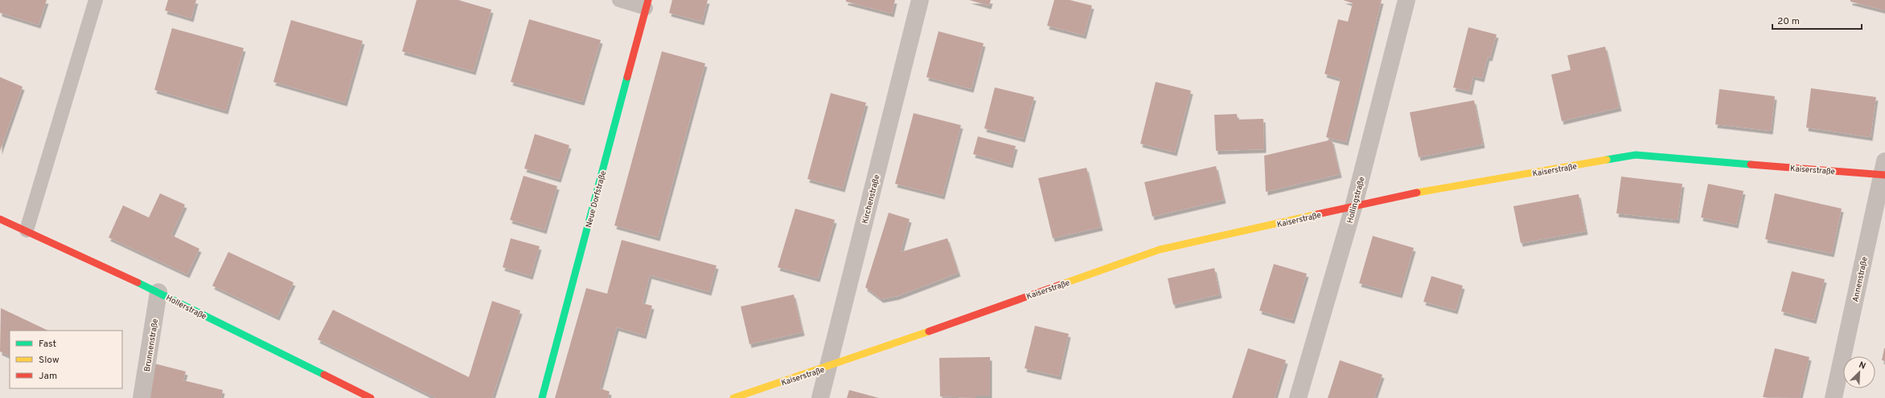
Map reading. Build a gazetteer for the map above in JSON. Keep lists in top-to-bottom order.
{
  "streets": {
    "street": [
      "Kaiserstraße",
      "Neue Dorfstraße",
      "Kirchenstraße",
      "Hollingstraße",
      "Annenstraße",
      "Hollerstraße",
      "Brunnenstraße"
    ]
  },
  "crossings": [
    ["Kaiserstraße", "Kirchenstraße"],
    ["Kaiserstraße", "Hollingstraße"],
    ["Kaiserstraße", "Annenstraße"],
    ["Hollerstraße", "Brunnenstraße"]
  ],
  "legend": ["Fast", "Slow", "Jam"],
  "scale_bar": "20 m",
  "north": "top right"
}
